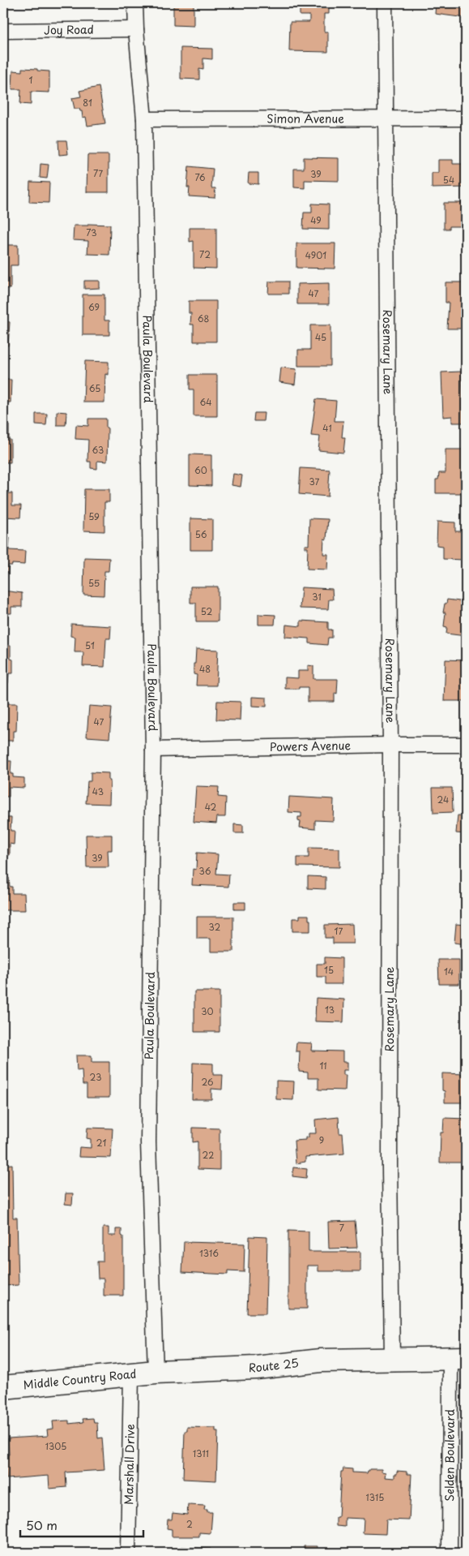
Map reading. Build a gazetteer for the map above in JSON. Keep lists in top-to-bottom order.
{
  "streets": {
    "main road": ["Route 25", "Middle Country Road"],
    "street": [
      "Joy Road",
      "Simon Avenue",
      "Rosemary Lane",
      "Paula Boulevard",
      "Powers Avenue",
      "Selden Boulevard",
      "Marshall Drive"
    ]
  },
  "crossings": [
    ["Joy Road", "Paula Boulevard"],
    ["Simon Avenue", "Rosemary Lane"],
    ["Simon Avenue", "Paula Boulevard"],
    ["Rosemary Lane", "Powers Avenue"],
    ["Rosemary Lane", "Route 25"],
    ["Paula Boulevard", "Powers Avenue"],
    ["Paula Boulevard", "Route 25"],
    ["Paula Boulevard", "Middle Country Road"],
    ["Route 25", "Middle Country Road"],
    ["Middle Country Road", "Marshall Drive"]
  ],
  "house_numbers": [
    "1",
    "81",
    "77",
    "39",
    "76",
    "54",
    "49",
    "73",
    "72",
    "4901",
    "47",
    "69",
    "68",
    "45",
    "65",
    "64",
    "41",
    "63",
    "60",
    "37",
    "59",
    "56",
    "55",
    "31",
    "52",
    "51",
    "48",
    "47",
    "43",
    "24",
    "42",
    "39",
    "36",
    "32",
    "17",
    "15",
    "14",
    "13",
    "30",
    "11",
    "23",
    "26",
    "9",
    "21",
    "22",
    "7",
    "1316",
    "1305",
    "1311",
    "1315",
    "2"
  ],
  "scale_bar": "50 m"
}
